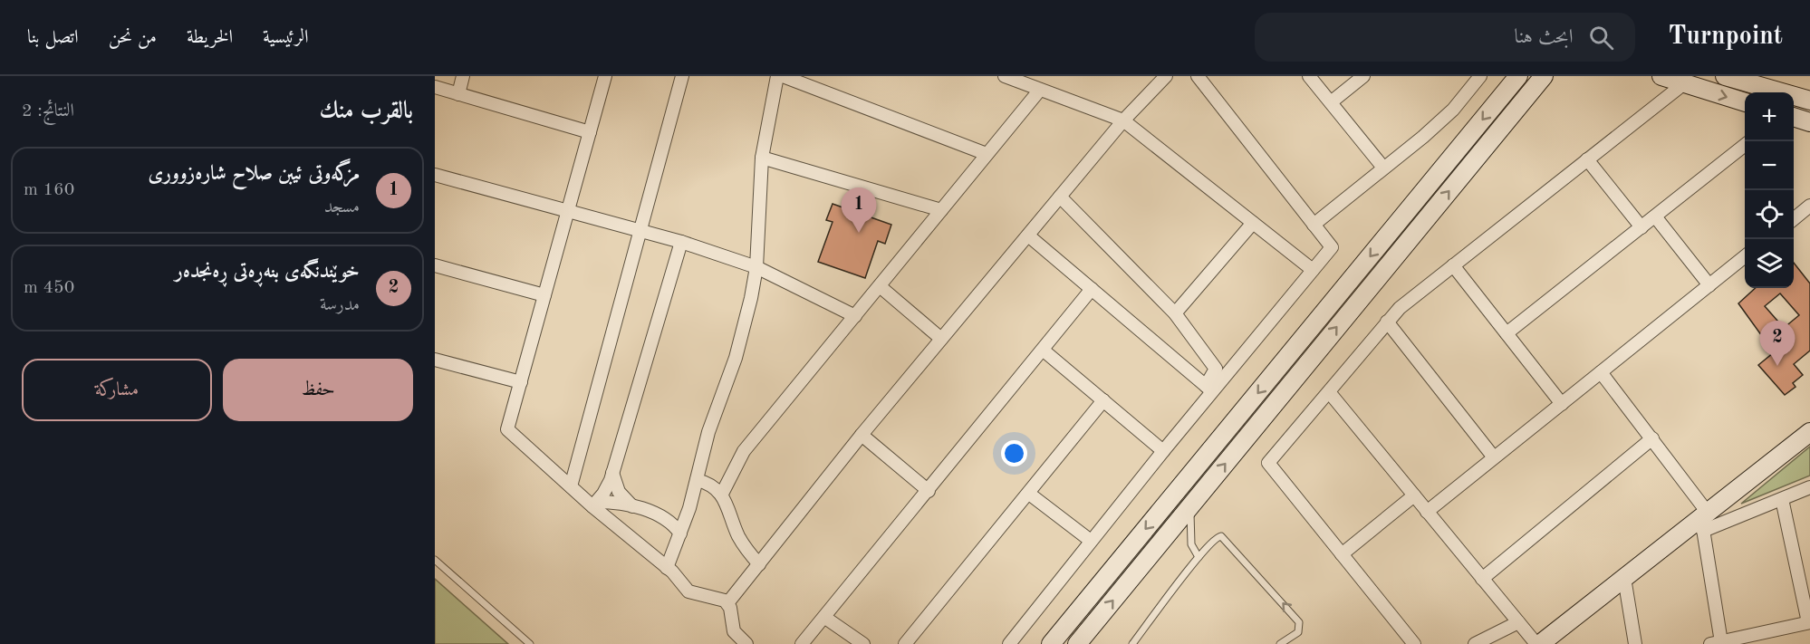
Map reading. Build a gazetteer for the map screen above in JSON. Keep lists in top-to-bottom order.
{
  "page": {
    "header": "Turnpoint",
    "search": "ابحث هنا",
    "nav": [
      "الرئيسية",
      "الخريطة",
      "من نحن",
      "اتصل بنا"
    ],
    "heading": ["بالقرب منك", "النتائج: 2"],
    "map_buttons": ["+", "−"],
    "list": [
      {
        "mark": "1",
        "name": "مزگەوتی ئیبن صلاح شارەزووری",
        "note": "مسجد",
        "value": "160 m"
      },
      {
        "mark": "2",
        "name": "خوێندنگەی بنەڕەتی ڕەنجدەر",
        "note": "مدرسة",
        "value": "450 m"
      }
    ],
    "pins": ["1", "2"],
    "buttons": ["حفظ", "مشاركة"]
  }
}
